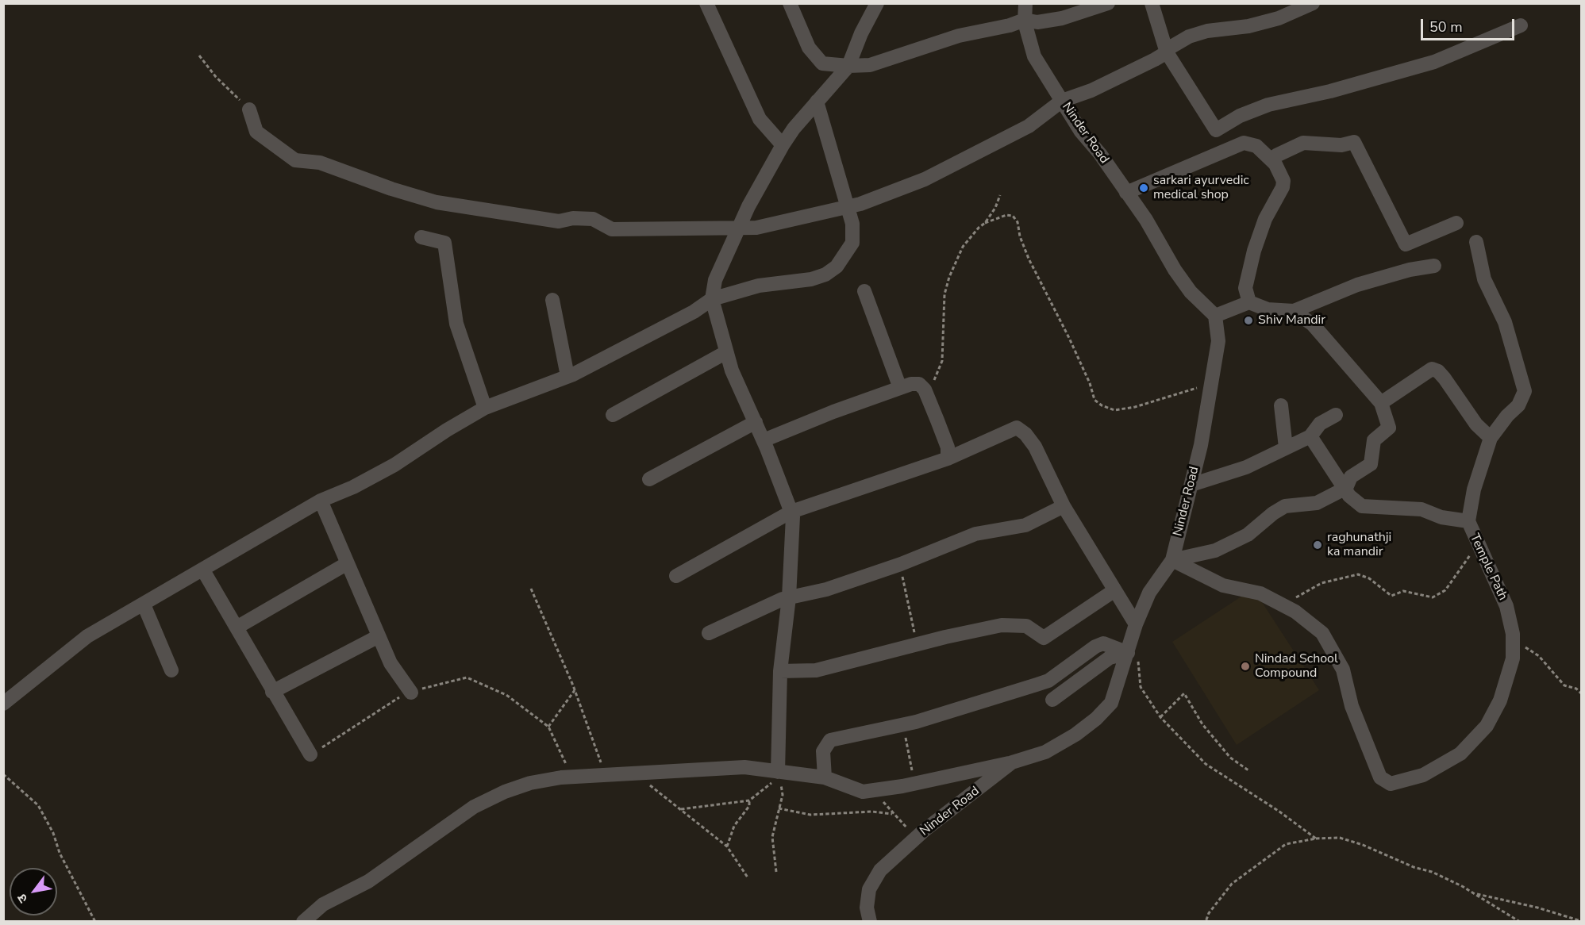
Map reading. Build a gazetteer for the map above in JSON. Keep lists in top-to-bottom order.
{
  "streets": {
    "street": ["Ninder Road", "Temple Path"]
  },
  "places": [
    "sarkari ayurvedic medical shop",
    "Shiv Mandir",
    "raghunathji ka mandir",
    "Nindad School Compound"
  ],
  "scale_bar": "50 m",
  "north": "bottom left"
}
